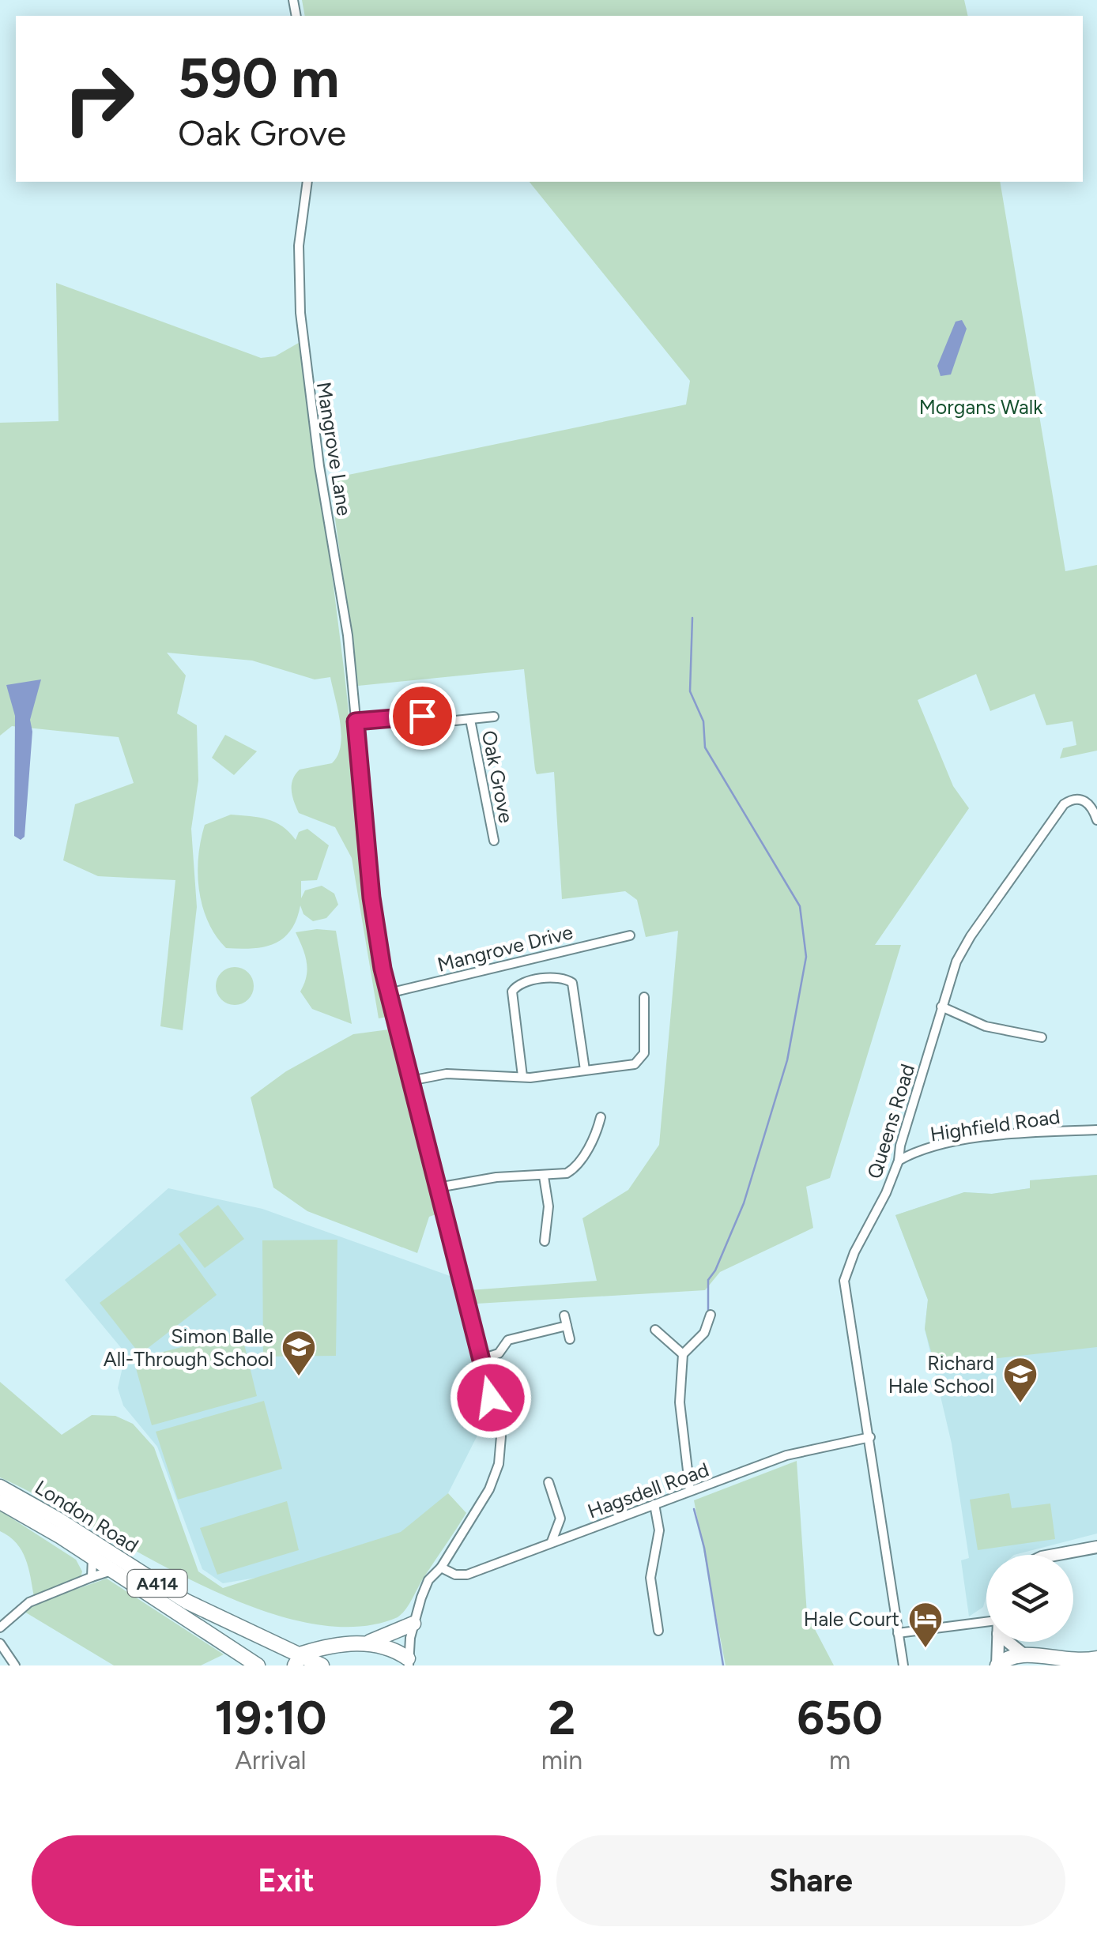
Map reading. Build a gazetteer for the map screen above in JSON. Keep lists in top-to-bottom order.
{
  "streets": {
    "highway": ["London Road", "A414"],
    "street": [
      "Mangrove Lane",
      "Oak Grove",
      "Mangrove Drive",
      "Queens Road",
      "Highfield Road",
      "Hagsdell Road"
    ]
  },
  "crossings": [
    ["Mangrove Lane", "Oak Grove"],
    ["Mangrove Lane", "Mangrove Drive"],
    ["Mangrove Lane", "Hagsdell Road"],
    ["Queens Road", "Highfield Road"],
    ["Queens Road", "Hagsdell Road"]
  ],
  "parks": ["Morgans Walk"],
  "places": {
    "school or university": ["Simon Balle All-Through School", "Richard Hale School"],
    "hotel": ["Hale Court"]
  },
  "page": {
    "turn": ["590 m", "Oak Grove"],
    "eta": [
      "19:10",
      "Arrival",
      "2",
      "min",
      "650",
      "m"
    ],
    "buttons": ["Exit", "Share"]
  }
}
